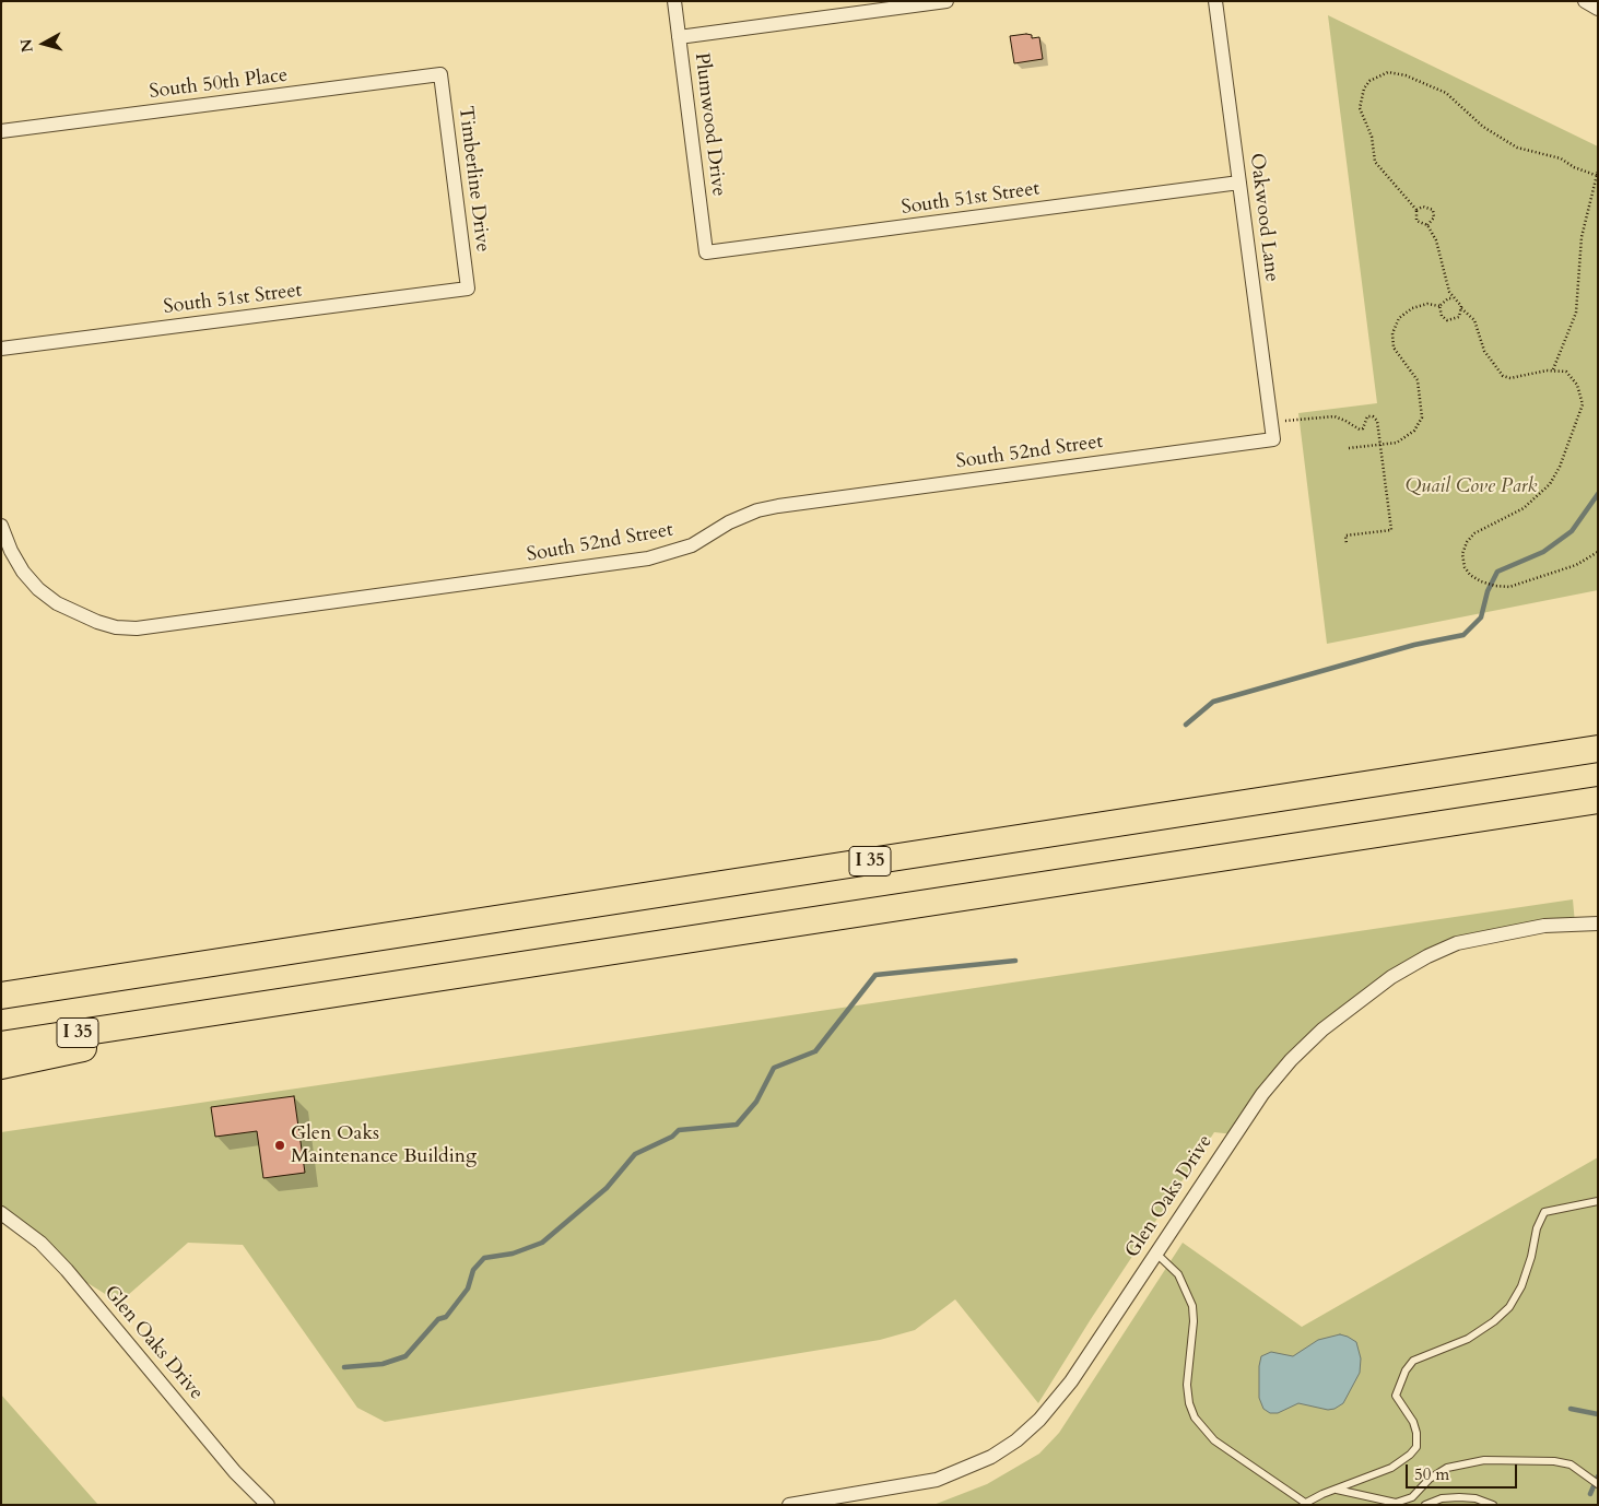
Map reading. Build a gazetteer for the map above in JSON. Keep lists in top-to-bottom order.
{
  "streets": {
    "highway": ["I 35"],
    "street": [
      "South 50th Place",
      "Plumwood Drive",
      "Timberline Drive",
      "South 51st Street",
      "Oakwood Lane",
      "South 52nd Street",
      "Glen Oaks Drive"
    ]
  },
  "crossings": [
    ["South 50th Place", "Timberline Drive"],
    ["Plumwood Drive", "South 51st Street"],
    ["Timberline Drive", "South 51st Street"],
    ["South 51st Street", "Oakwood Lane"],
    ["Oakwood Lane", "South 52nd Street"]
  ],
  "parks": ["Quail Cove Park"],
  "places": ["Glen Oaks Maintenance Building"],
  "scale_bar": "50 m",
  "north": "left"
}
